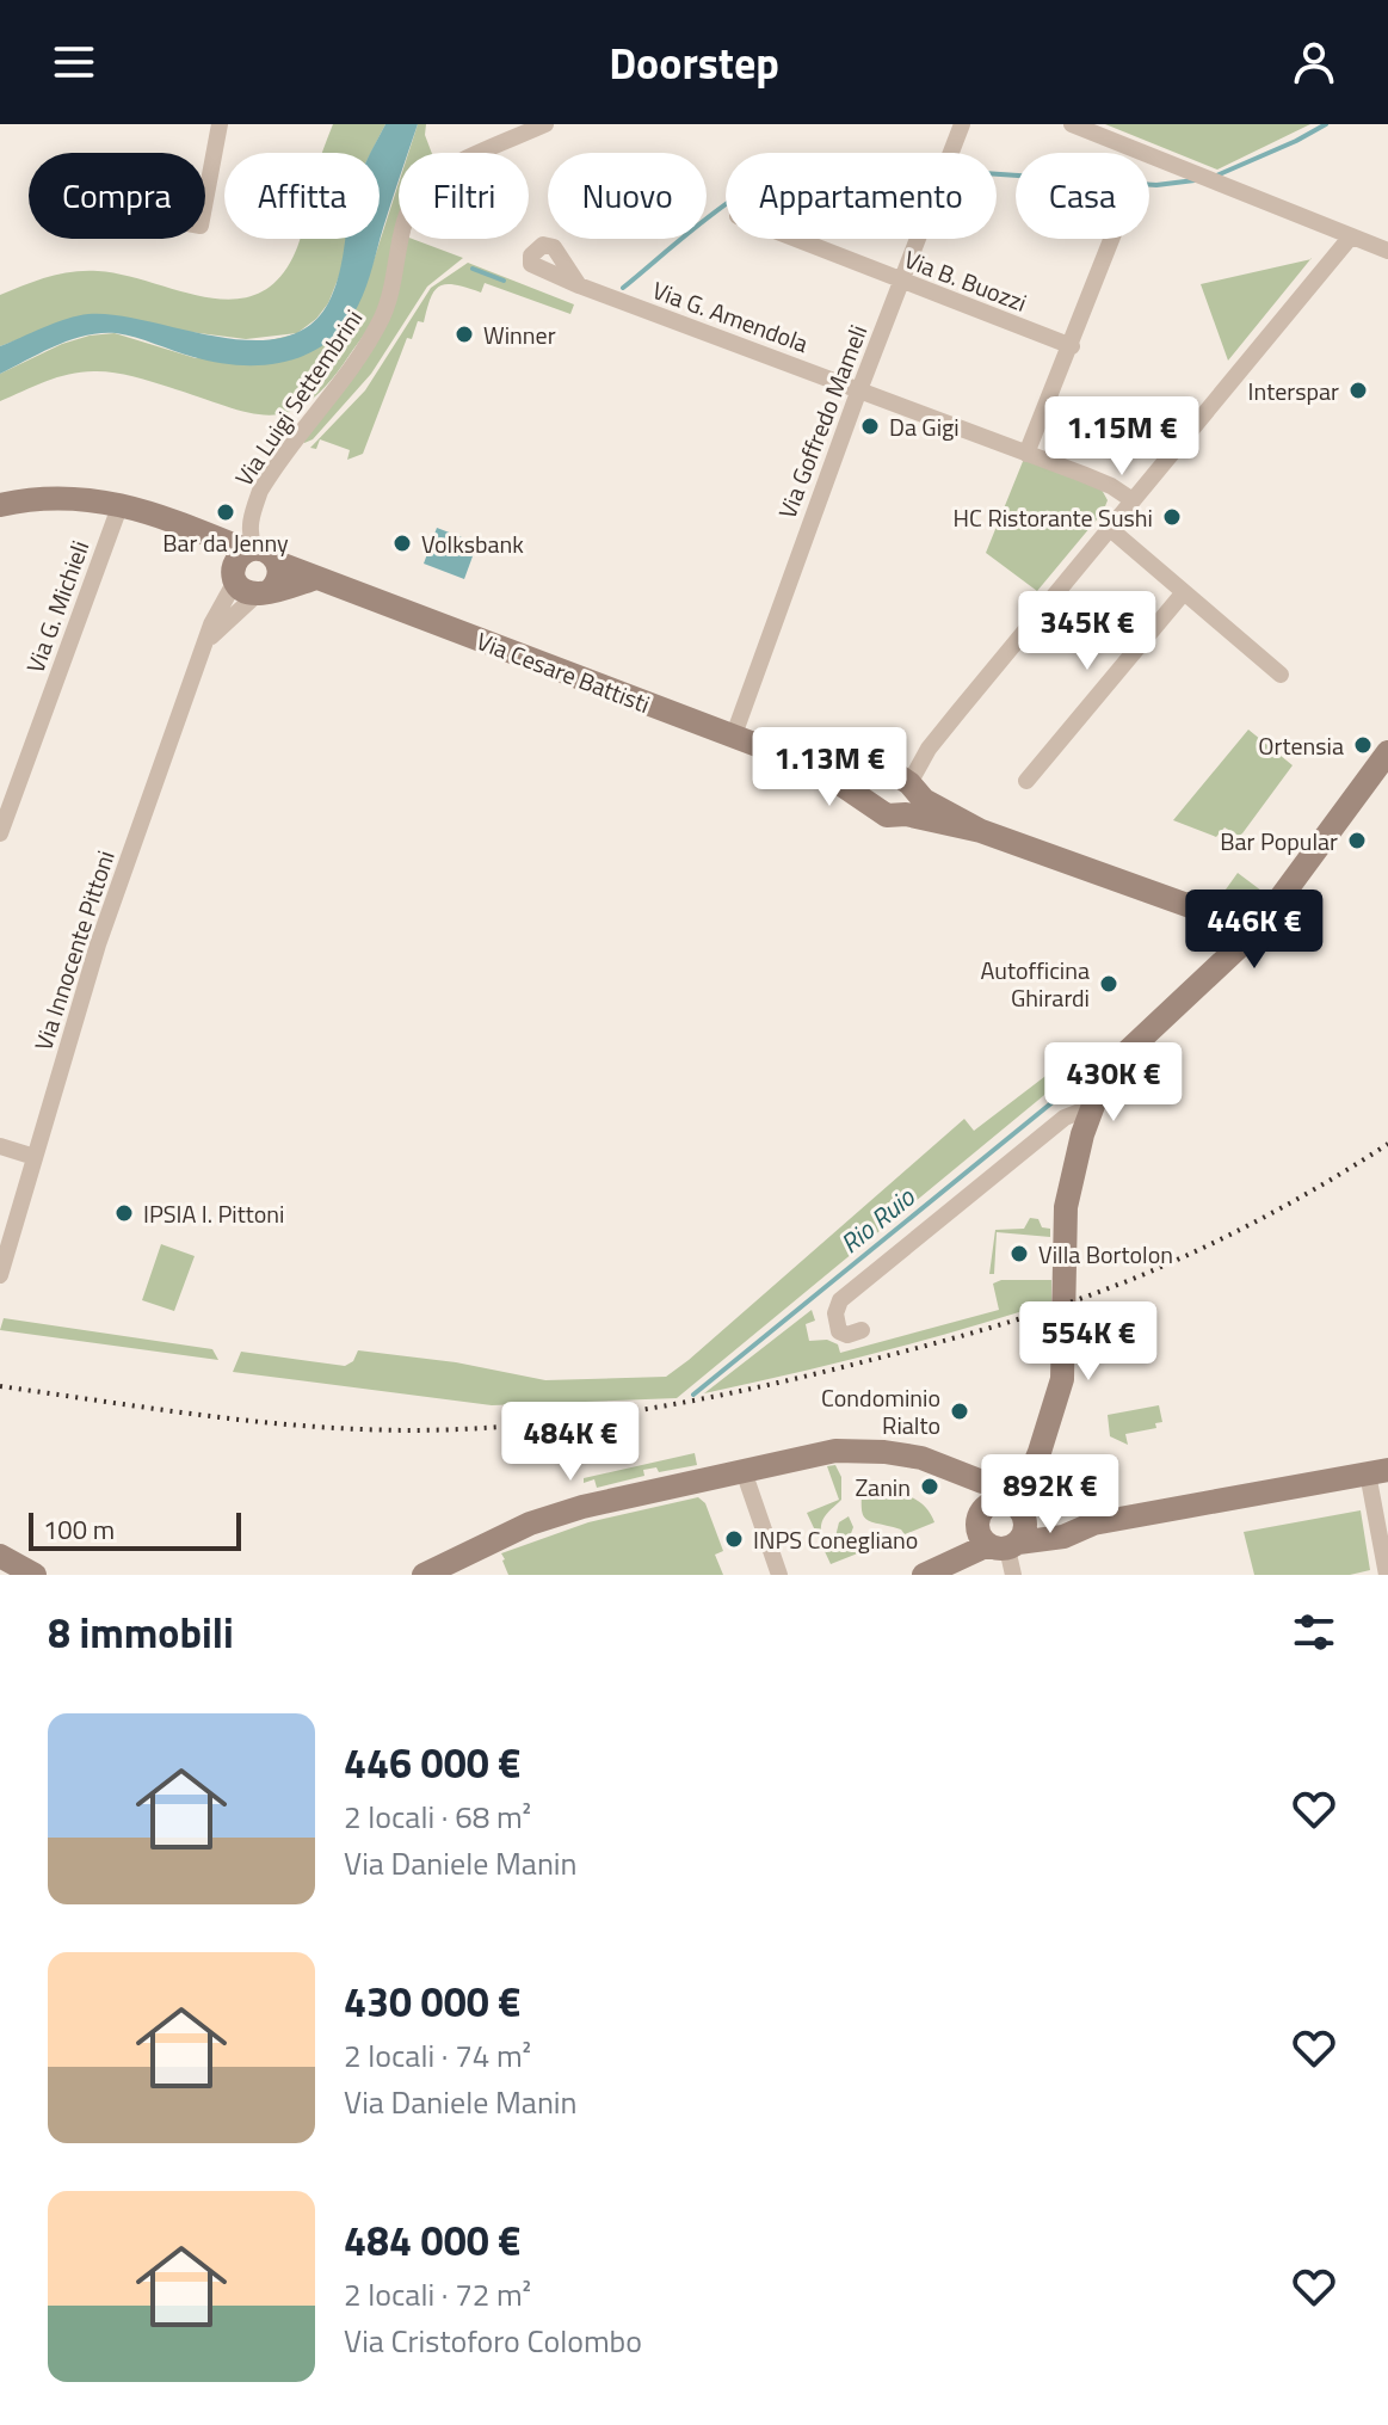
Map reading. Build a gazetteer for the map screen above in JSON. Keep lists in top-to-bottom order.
{
  "streets": {
    "street": [
      "Via B. Buozzi",
      "Via G. Amendola",
      "Via Luigi Settembrini",
      "Via Goffredo Mameli",
      "Via G. Michieli",
      "Via Cesare Battisti",
      "Via Innocente Pittoni"
    ]
  },
  "crossings": [
    ["Via B. Buozzi", "Via Goffredo Mameli"],
    ["Via G. Amendola", "Via Goffredo Mameli"],
    ["Via Luigi Settembrini", "Via Cesare Battisti"],
    ["Via Luigi Settembrini", "Via Innocente Pittoni"],
    ["Via Goffredo Mameli", "Via Cesare Battisti"],
    ["Via Cesare Battisti", "Via Innocente Pittoni"]
  ],
  "water": ["Rio Ruio"],
  "places": [
    "Winner",
    "Interspar",
    "Da Gigi",
    "Bar da Jenny",
    "HC Ristorante Sushi",
    "Volksbank",
    "Ortensia",
    "Bar Popular",
    "Autofficina Ghirardi",
    "IPSIA I. Pittoni",
    "Villa Bortolon",
    "Condominio Rialto",
    "Zanin",
    "INPS Conegliano"
  ],
  "scale_bar": "100 m",
  "page": {
    "header": "Doorstep",
    "chip": [
      "Compra",
      "Affitta",
      "Filtri",
      "Nuovo",
      "Appartamento",
      "Casa"
    ],
    "price": [
      "1.15M €",
      "345K €",
      "1.13M €",
      "446K €",
      "430K €",
      "554K €",
      "484K €",
      "892K €"
    ],
    "scale": "100 m",
    "heading": "8 immobili",
    "list": [
      {
        "name": "446 000 €",
        "note": "2 locali · 68 m² · Via Daniele Manin"
      },
      {
        "name": "430 000 €",
        "note": "2 locali · 74 m² · Via Daniele Manin"
      },
      {
        "name": "484 000 €",
        "note": "2 locali · 72 m² · Via Cristoforo Colombo"
      }
    ]
  }
}
